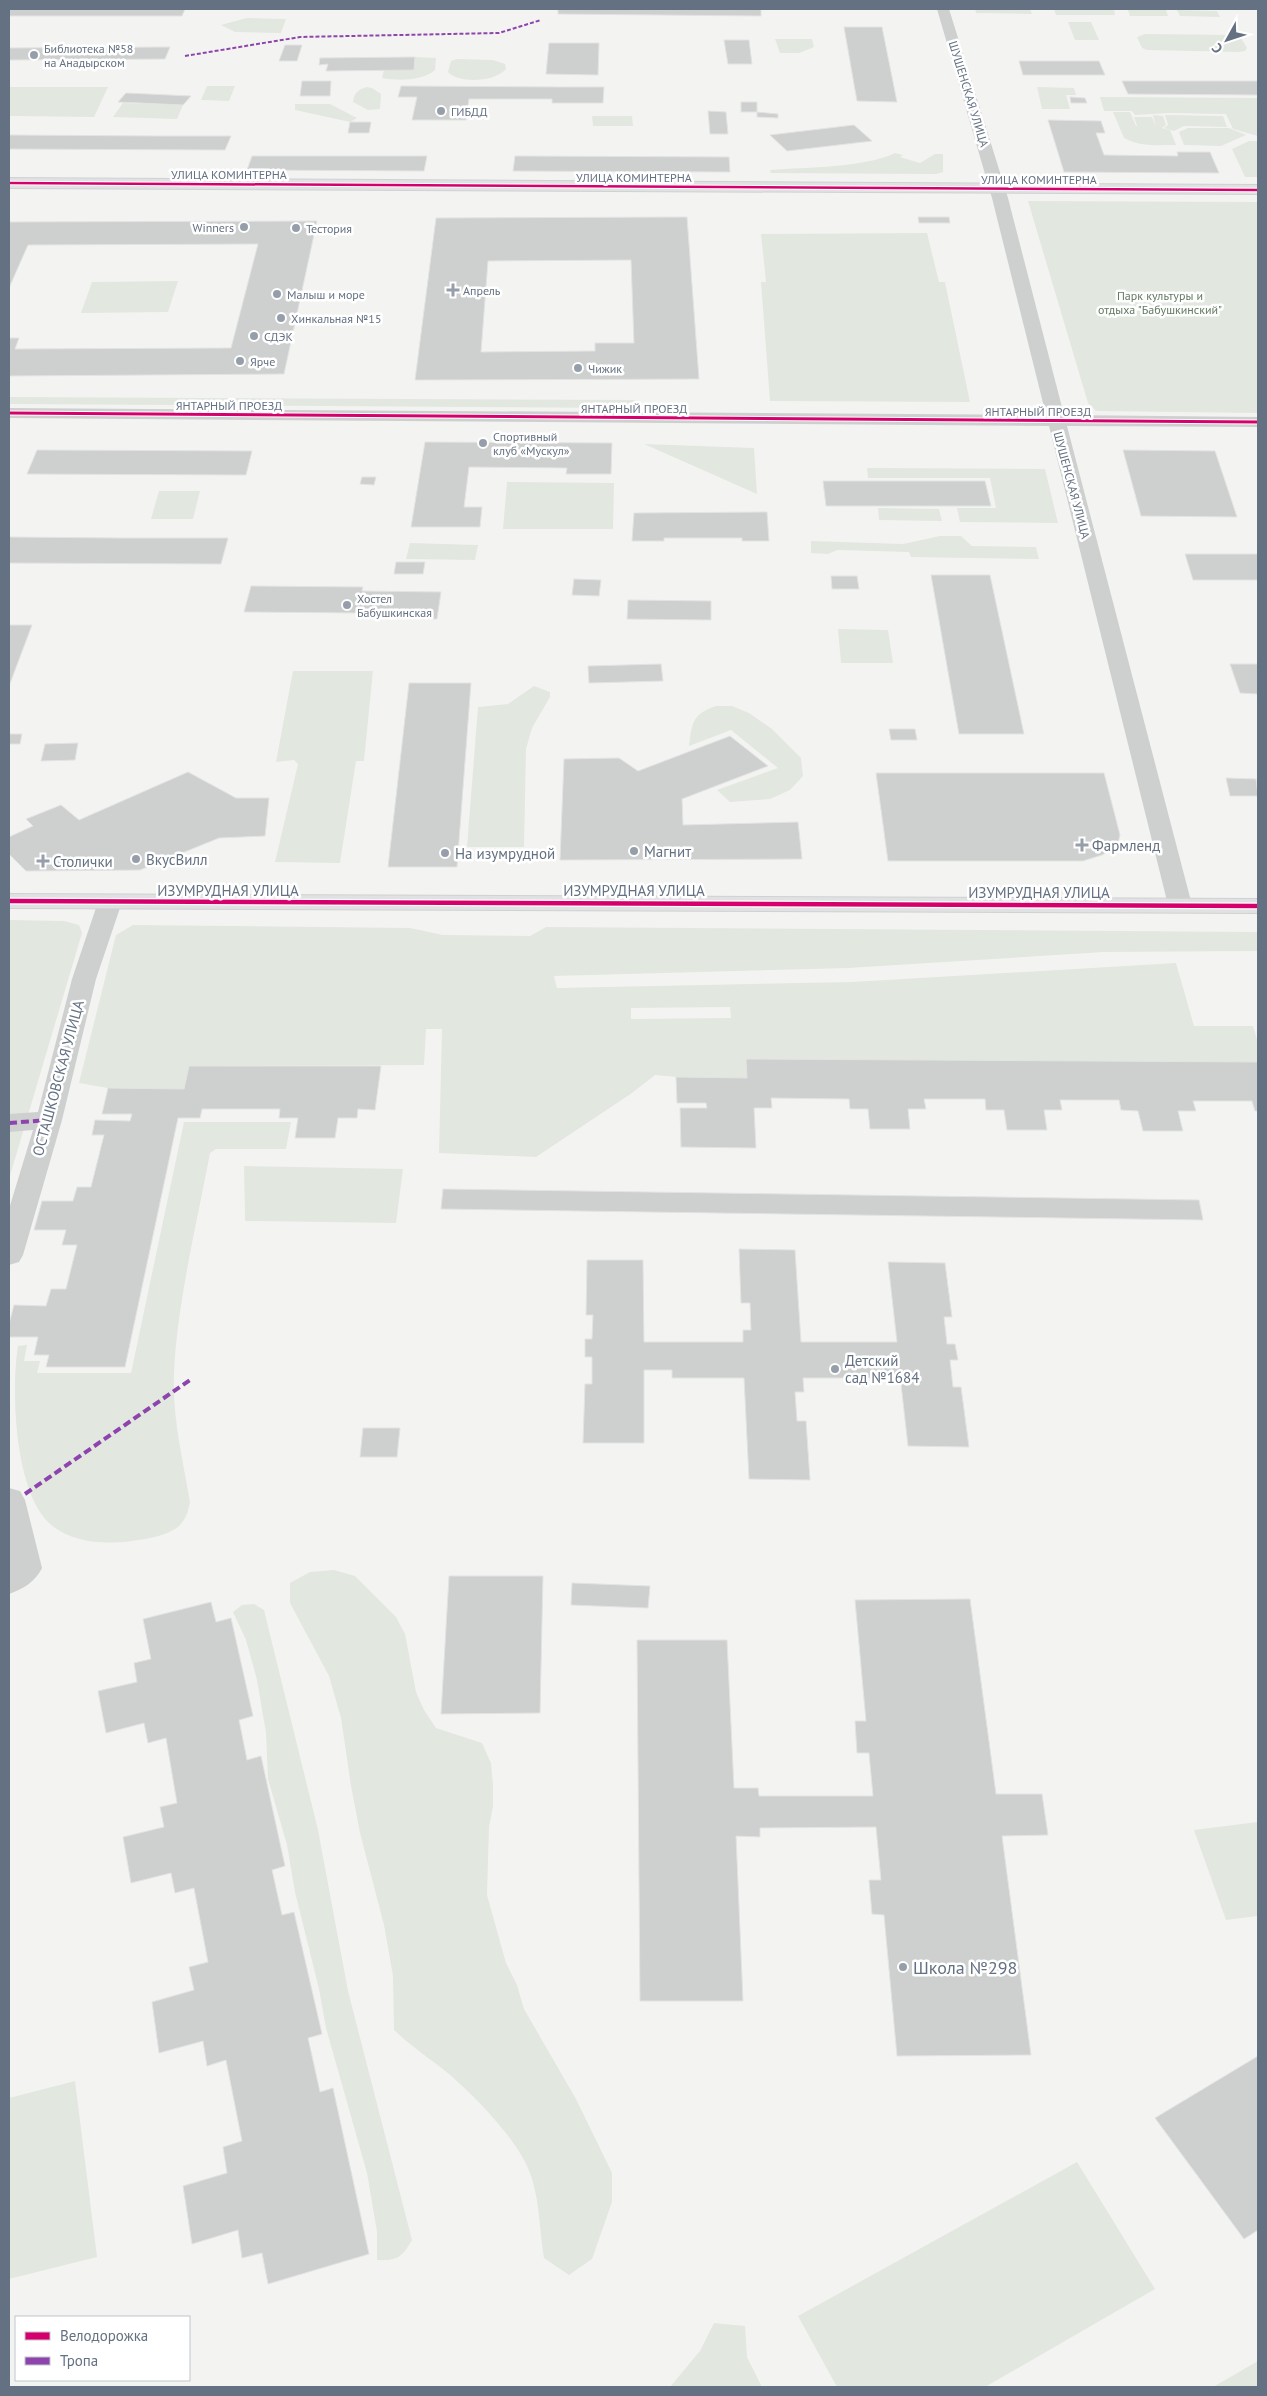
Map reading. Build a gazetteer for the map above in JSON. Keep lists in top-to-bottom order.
{
  "streets": {
    "street": [
      "ШУШЕНСКАЯ УЛИЦА",
      "УЛИЦА КОМИНТЕРНА",
      "ЯНТАРНЫЙ ПРОЕЗД",
      "ИЗУМРУДНАЯ УЛИЦА",
      "ОСТАШКОВСКАЯ УЛИЦА"
    ]
  },
  "crossings": [
    ["ШУШЕНСКАЯ УЛИЦА", "УЛИЦА КОМИНТЕРНА"],
    ["ШУШЕНСКАЯ УЛИЦА", "ЯНТАРНЫЙ ПРОЕЗД"],
    ["ШУШЕНСКАЯ УЛИЦА", "ИЗУМРУДНАЯ УЛИЦА"],
    ["ИЗУМРУДНАЯ УЛИЦА", "ОСТАШКОВСКАЯ УЛИЦА"]
  ],
  "parks": ["Парк культуры и отдыха \"Бабушкинский\""],
  "places": {
    "other": [
      "Библиотека №58 на Анадырском",
      "ГИБДД",
      "Winners",
      "Тестория",
      "Малыш и море",
      "Хинкальная №15",
      "СДЭК",
      "Ярче",
      "Чижик",
      "Спортивный клуб «Мускул»",
      "Хостел Бабушкинская",
      "Магнит",
      "На изумрудной",
      "ВкусВилл",
      "Детский сад №1684",
      "Школа №298"
    ],
    "health": ["Апрель", "Фармленд", "Столички"]
  },
  "legend": ["Велодорожка", "Тропа"],
  "north": "bottom left"
}
